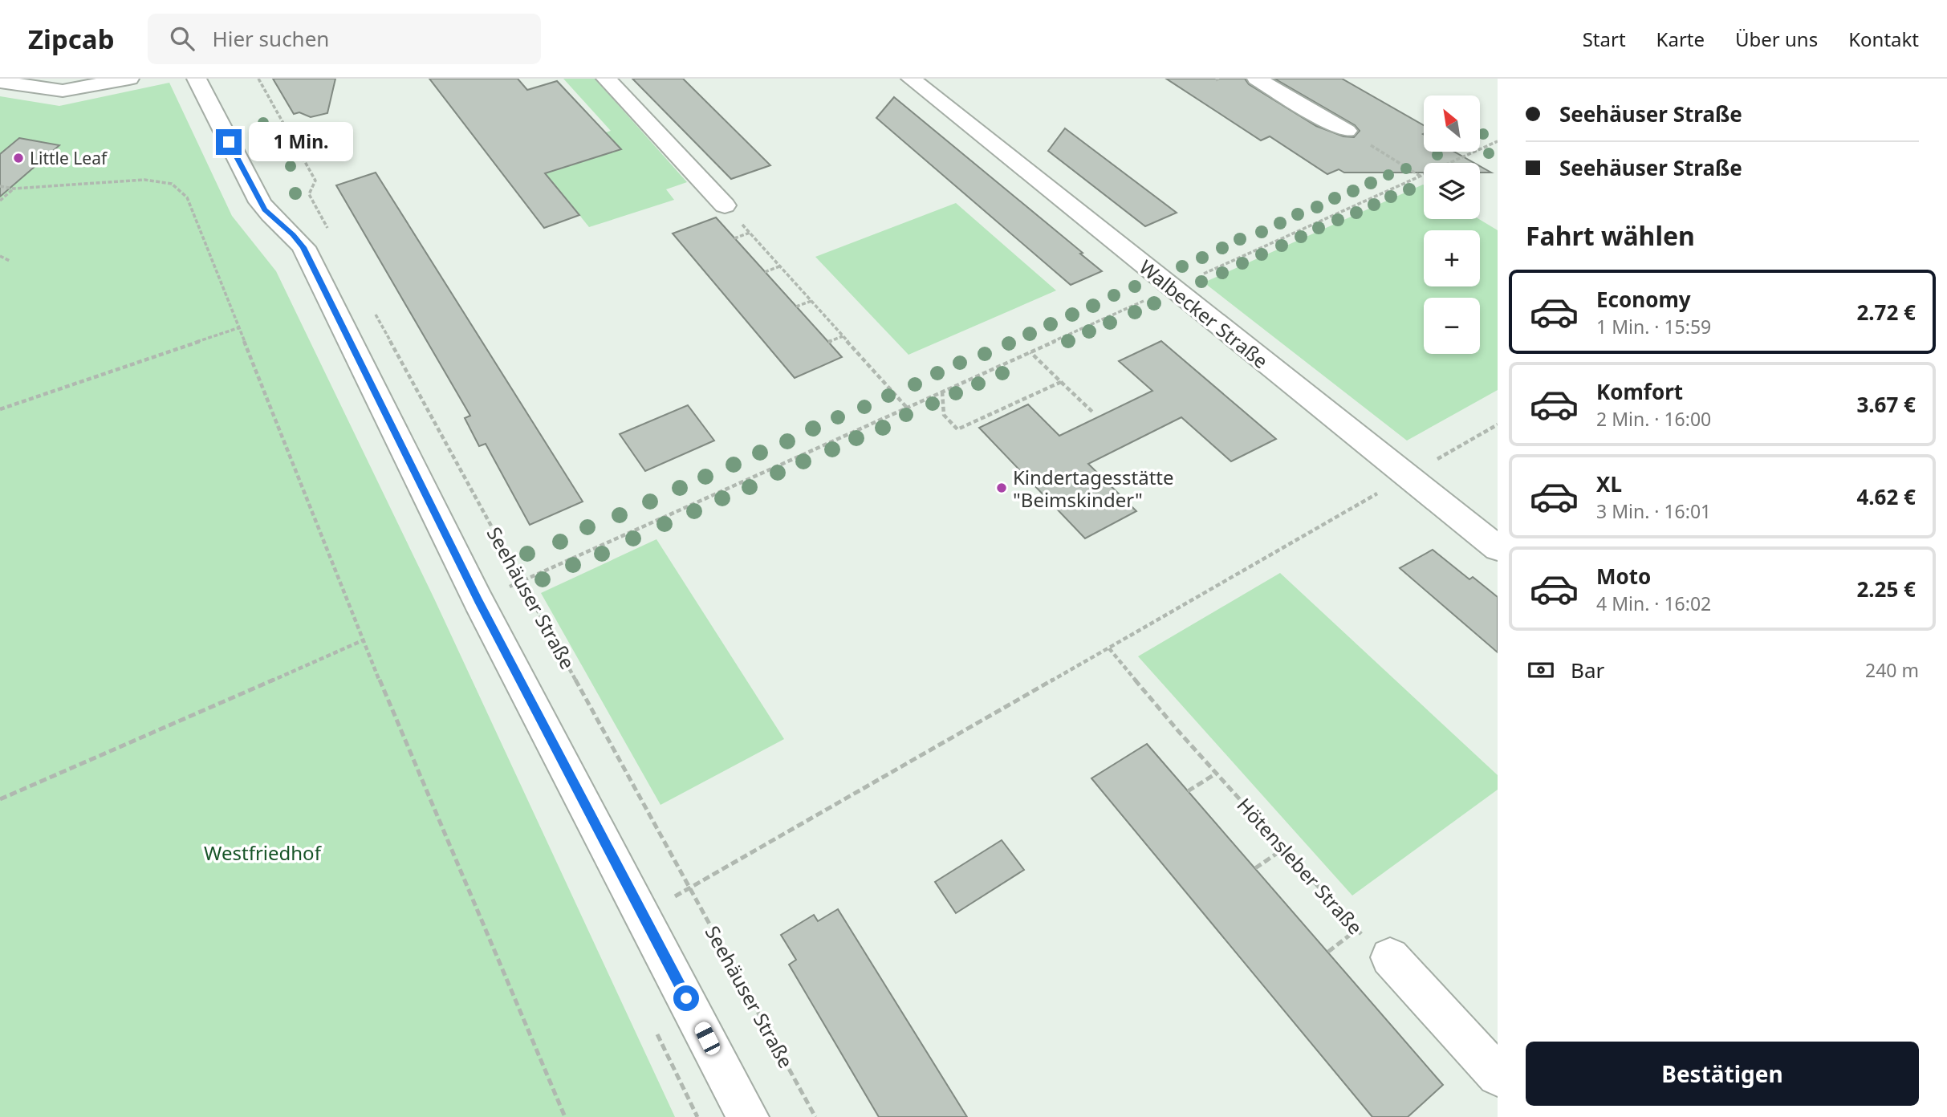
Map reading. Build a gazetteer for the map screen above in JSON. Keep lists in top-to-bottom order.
{
  "streets": {
    "street": ["Walbecker Straße"],
    "path": ["Seehäuser Straße", "Hötensleber Straße"]
  },
  "parks": ["Westfriedhof"],
  "places": ["Little Leaf", "Kindertagesstätte \"Beimskinder\""],
  "north": "top left",
  "page": {
    "header": "Zipcab",
    "search": "Hier suchen",
    "nav": [
      "Start",
      "Karte",
      "Über uns",
      "Kontakt"
    ],
    "banner": ["Seehäuser Straße", "Seehäuser Straße"],
    "map_buttons": ["+", "−"],
    "bubble": "1 Min.",
    "heading": "Fahrt wählen",
    "list": [
      {
        "name": "Economy",
        "note": "1 Min. · 15:59",
        "value": "2.72 €"
      },
      {
        "name": "Komfort",
        "note": "2 Min. · 16:00",
        "value": "3.67 €"
      },
      {
        "name": "XL",
        "note": "3 Min. · 16:01",
        "value": "4.62 €"
      },
      {
        "name": "Moto",
        "note": "4 Min. · 16:02",
        "value": "2.25 €"
      }
    ],
    "pay": ["Bar", "240 m"],
    "buttons": "Bestätigen"
  }
}
